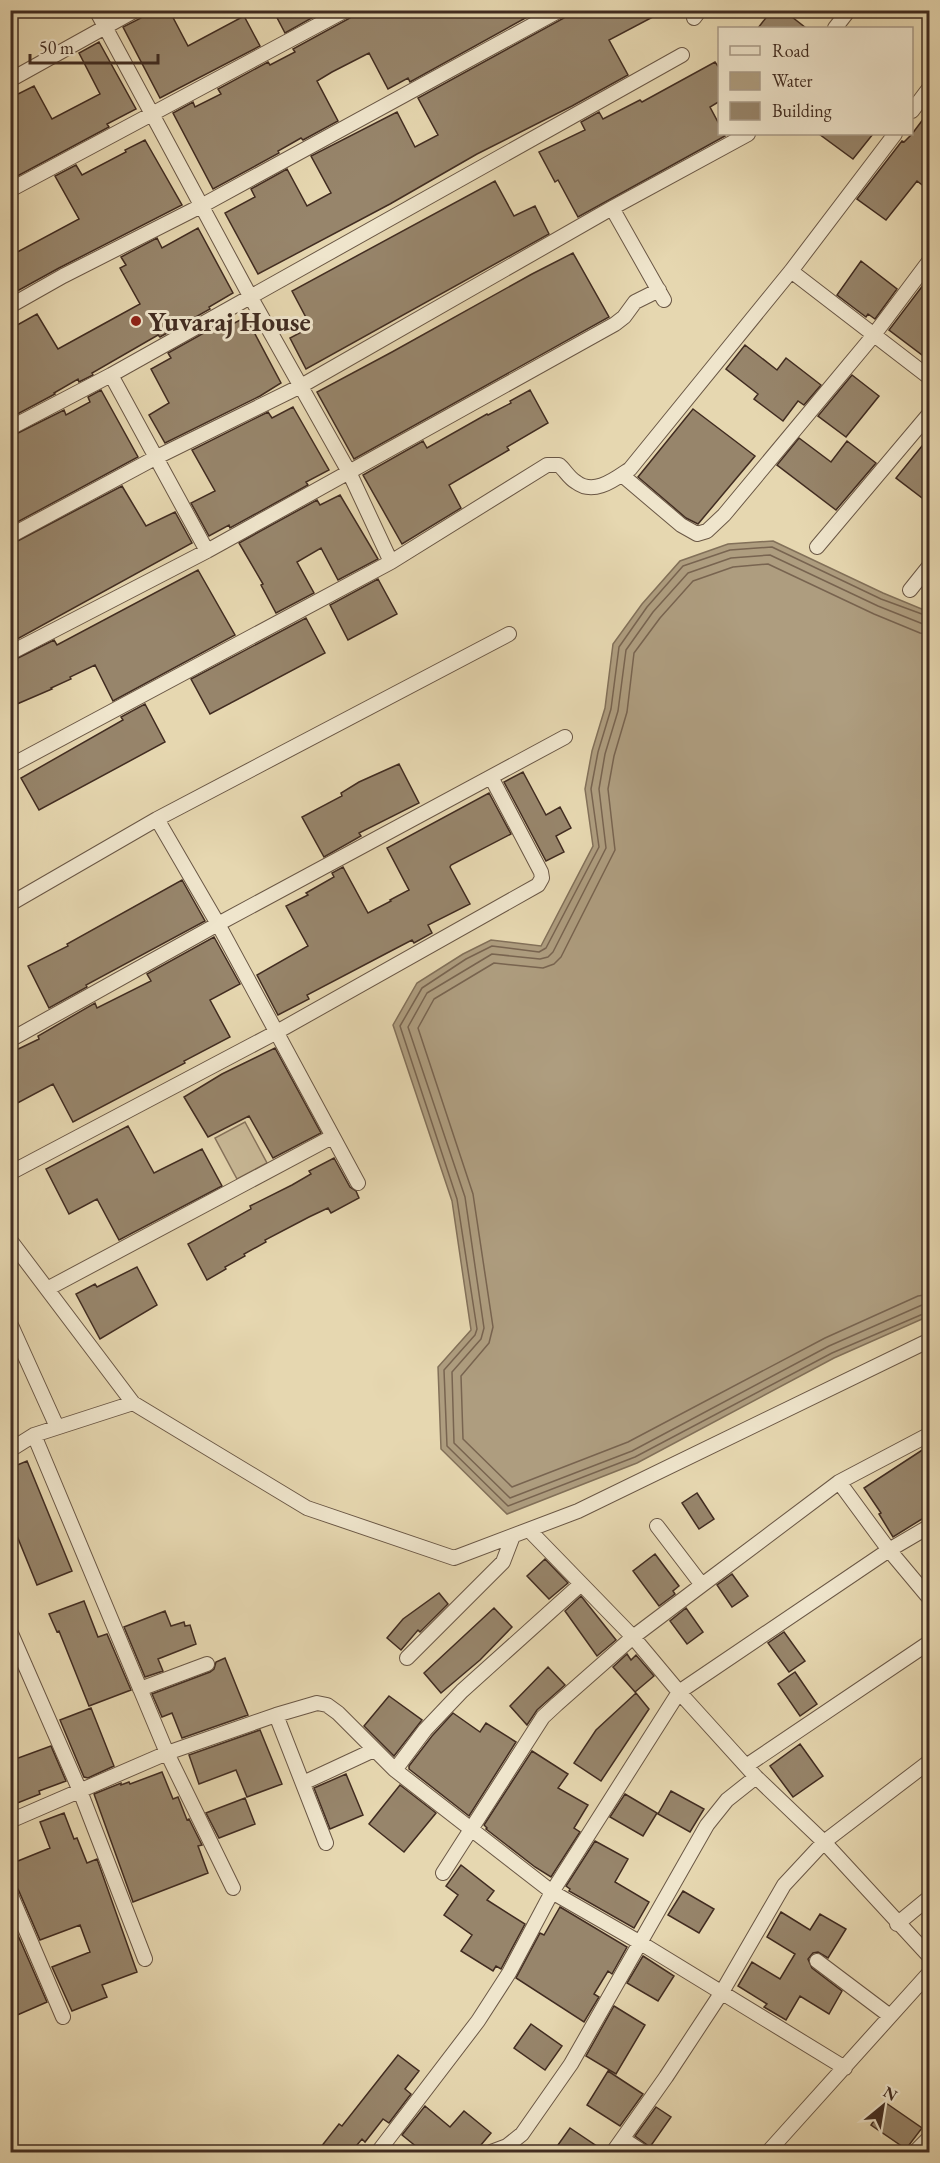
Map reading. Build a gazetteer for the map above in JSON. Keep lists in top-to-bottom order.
{
  "places": ["Yuvaraj House"],
  "legend": ["Road", "Water", "Building"],
  "scale_bar": "50 m",
  "north": "top right"
}
